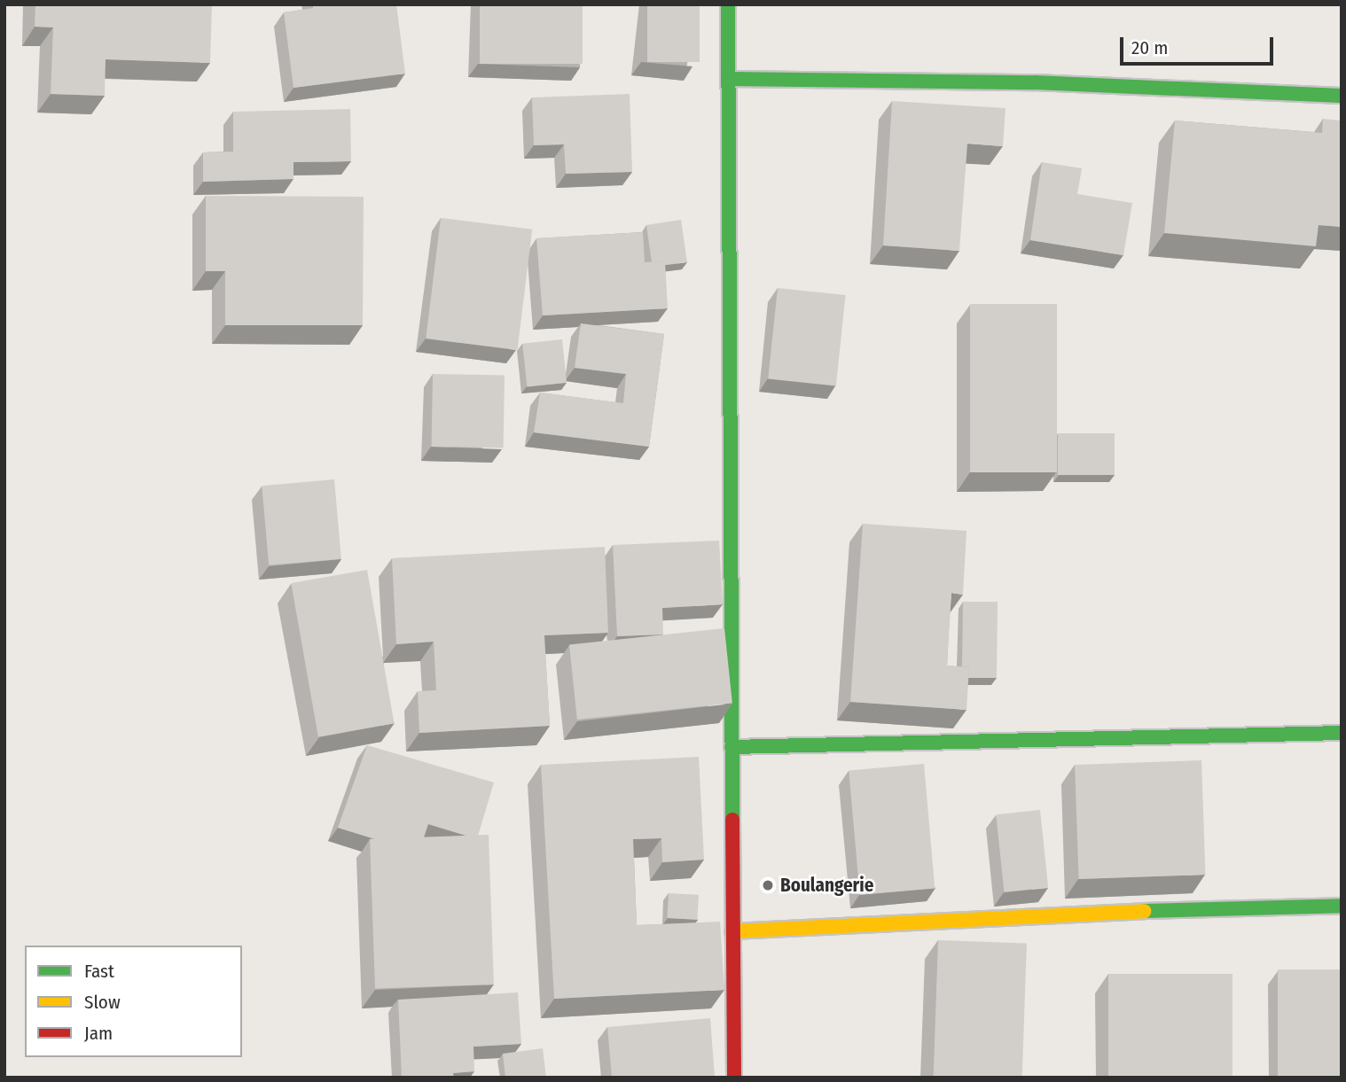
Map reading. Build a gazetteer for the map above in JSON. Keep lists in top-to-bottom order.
{
  "places": ["Boulangerie"],
  "legend": ["Fast", "Slow", "Jam"],
  "scale_bar": "20 m"
}
